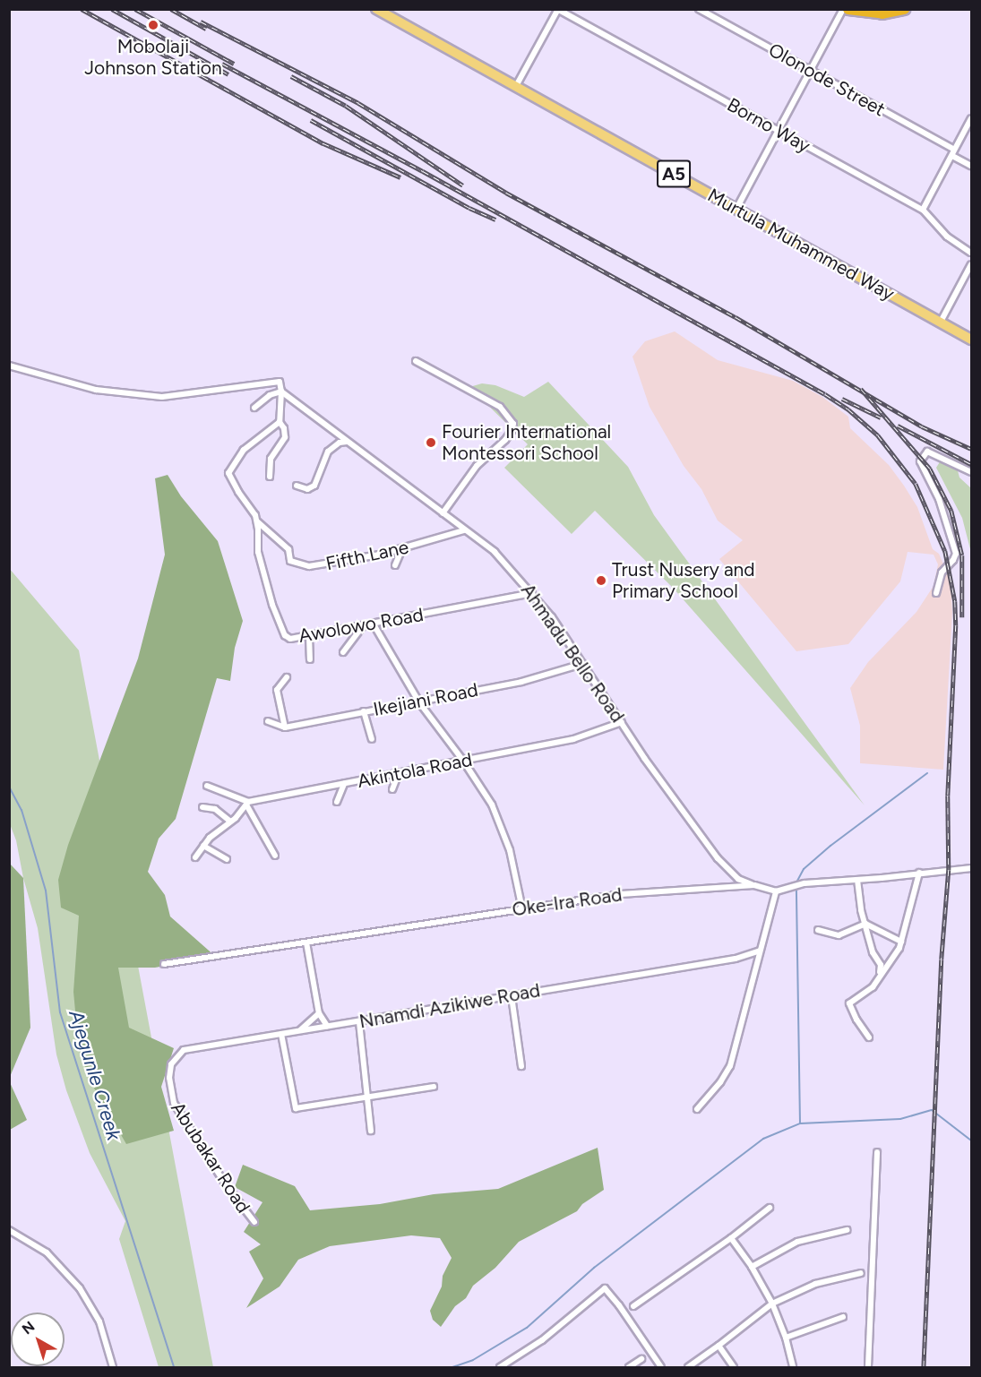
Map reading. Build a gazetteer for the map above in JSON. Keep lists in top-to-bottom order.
{
  "streets": {
    "main road": ["A5", "Murtula Muhammed Way"],
    "street": [
      "Olonode Street",
      "Borno Way",
      "Fifth Lane",
      "Awolowo Road",
      "Ahmadu Bello Road",
      "Ikejiani Road",
      "Akintola Road",
      "Oke-Ira Road",
      "Nnamdi Azikiwe Road",
      "Abubakar Road"
    ]
  },
  "crossings": [
    ["Fifth Lane", "Awolowo Road"],
    ["Fifth Lane", "Ahmadu Bello Road"],
    ["Awolowo Road", "Ahmadu Bello Road"],
    ["Ahmadu Bello Road", "Ikejiani Road"],
    ["Ahmadu Bello Road", "Akintola Road"],
    ["Ahmadu Bello Road", "Oke-Ira Road"],
    ["Nnamdi Azikiwe Road", "Abubakar Road"]
  ],
  "water": ["Ajegunle Creek"],
  "places": ["Mobolaji Johnson Station", "Fourier International Montessori School", "Trust Nusery and Primary School"],
  "north": "top left"
}
